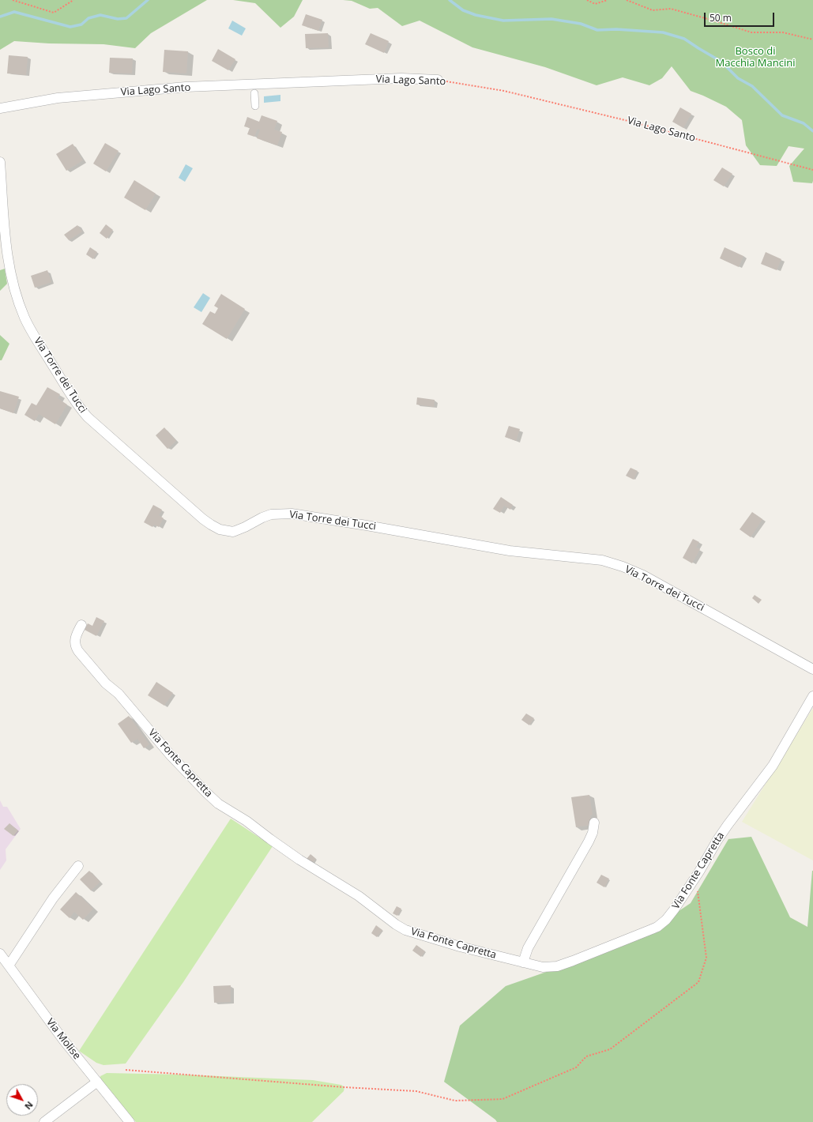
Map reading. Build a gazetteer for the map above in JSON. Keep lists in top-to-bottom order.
{
  "streets": {
    "street": [
      "Via Lago Santo",
      "Via Torre dei Tucci",
      "Via Fonte Capretta",
      "Via Molise"
    ]
  },
  "parks": ["Bosco di Macchia Mancini"],
  "scale_bar": "50 m",
  "north": "bottom right"
}
